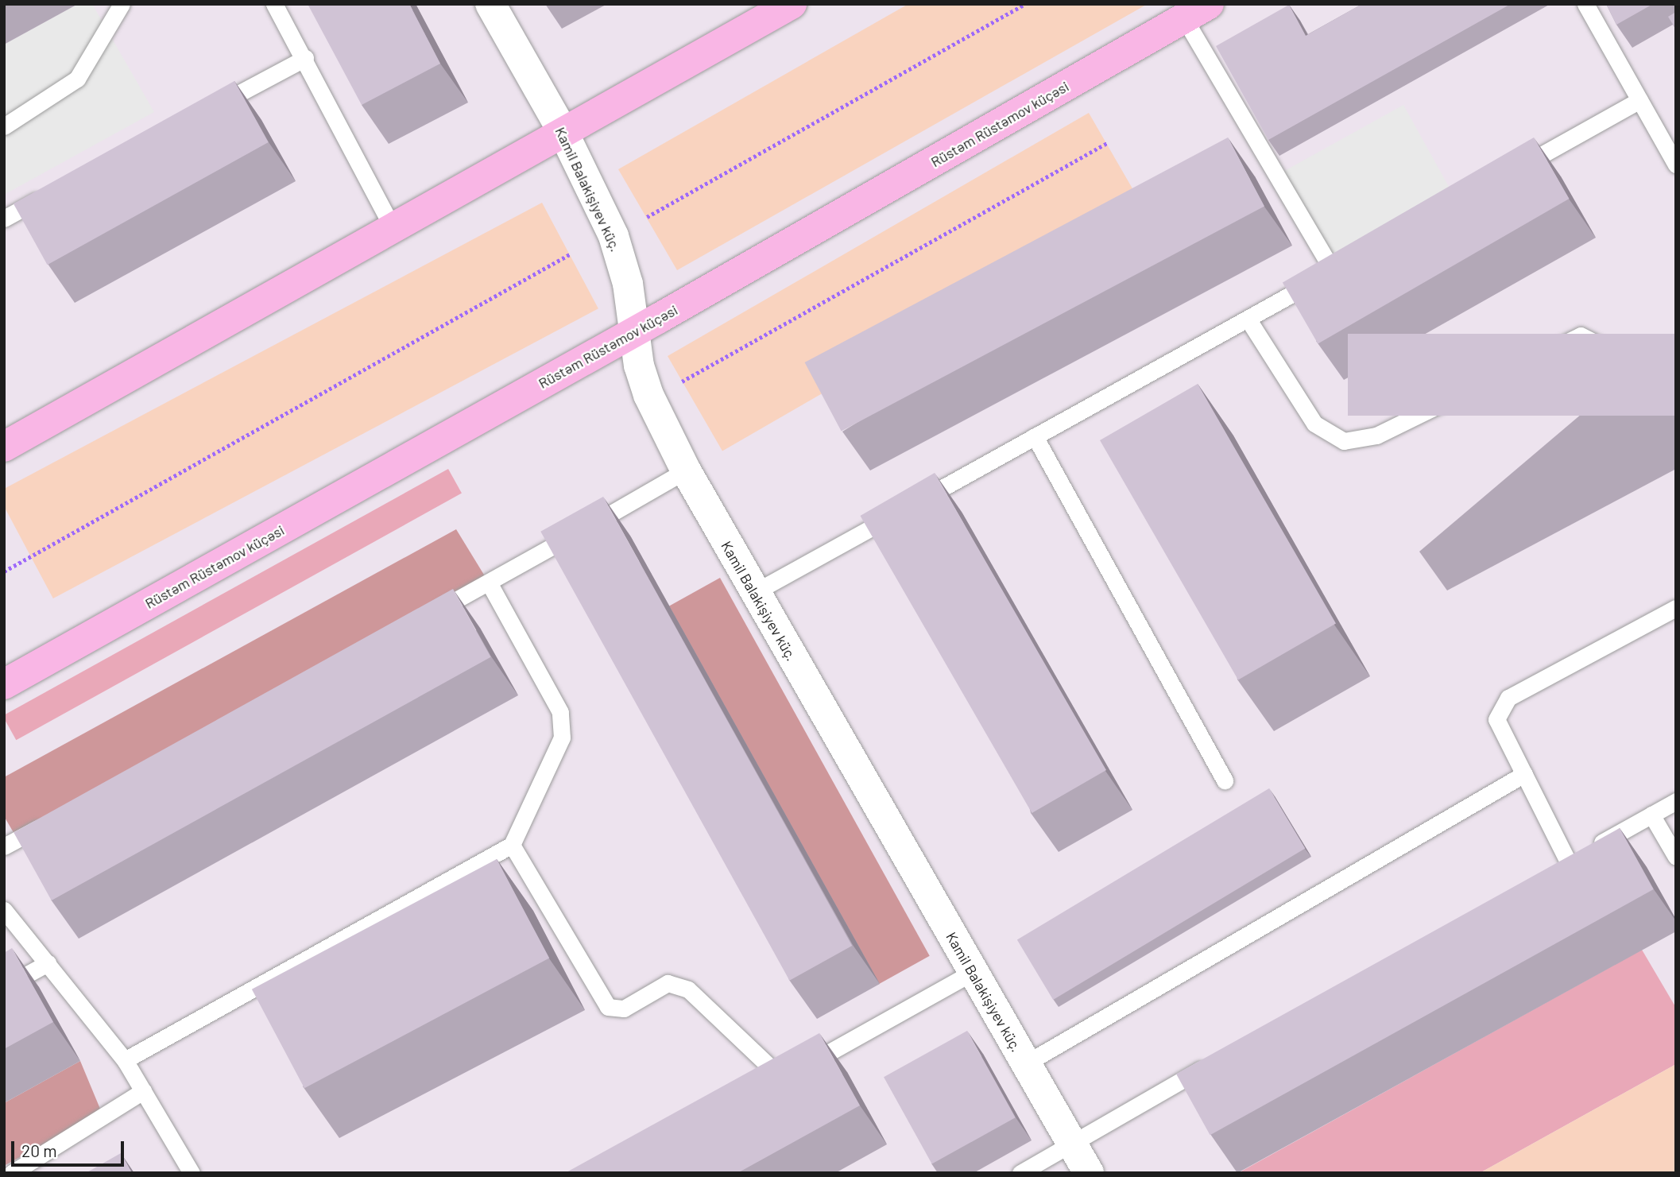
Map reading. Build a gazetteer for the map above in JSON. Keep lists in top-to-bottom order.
{
  "streets": {
    "main road": ["Rüstəm Rüstəmov küçəsi"],
    "street": ["Kamil Balakişiyev küç."]
  },
  "crossings": [
    ["Rüstəm Rüstəmov küçəsi", "Kamil Balakişiyev küç."]
  ],
  "scale_bar": "20 m"
}
